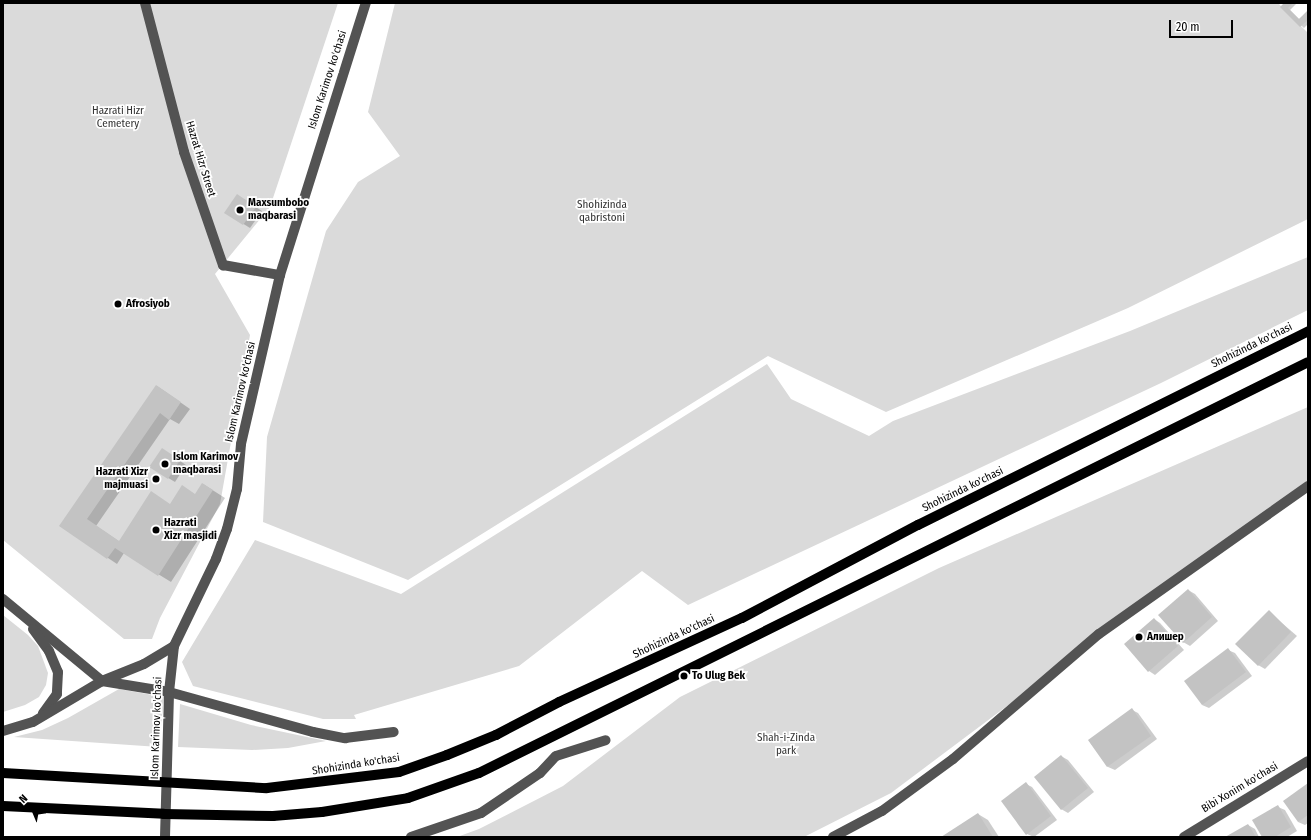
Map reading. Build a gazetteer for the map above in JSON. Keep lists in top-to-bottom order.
{
  "streets": {
    "main road": ["Shohizinda ko'chasi"],
    "street": ["Islom Karimov ko'chasi", "Hazrat Hizr Street", "Bibi Xonim ko'chasi"]
  },
  "crossings": [
    ["Islom Karimov ko'chasi", "Hazrat Hizr Street"]
  ],
  "parks": ["Hazrati Hizr Cemetery", "Shohizinda qabristoni", "Shah-i-Zinda park"],
  "places": [
    "Maxsumbobo maqbarasi",
    "Afrosiyob",
    "Islom Karimov maqbarasi",
    "Hazrati Xizr majmuasi",
    "Hazrati Xizr masjidi",
    "Алишер",
    "To Ulug Bek"
  ],
  "scale_bar": "20 m",
  "north": "top left"
}
